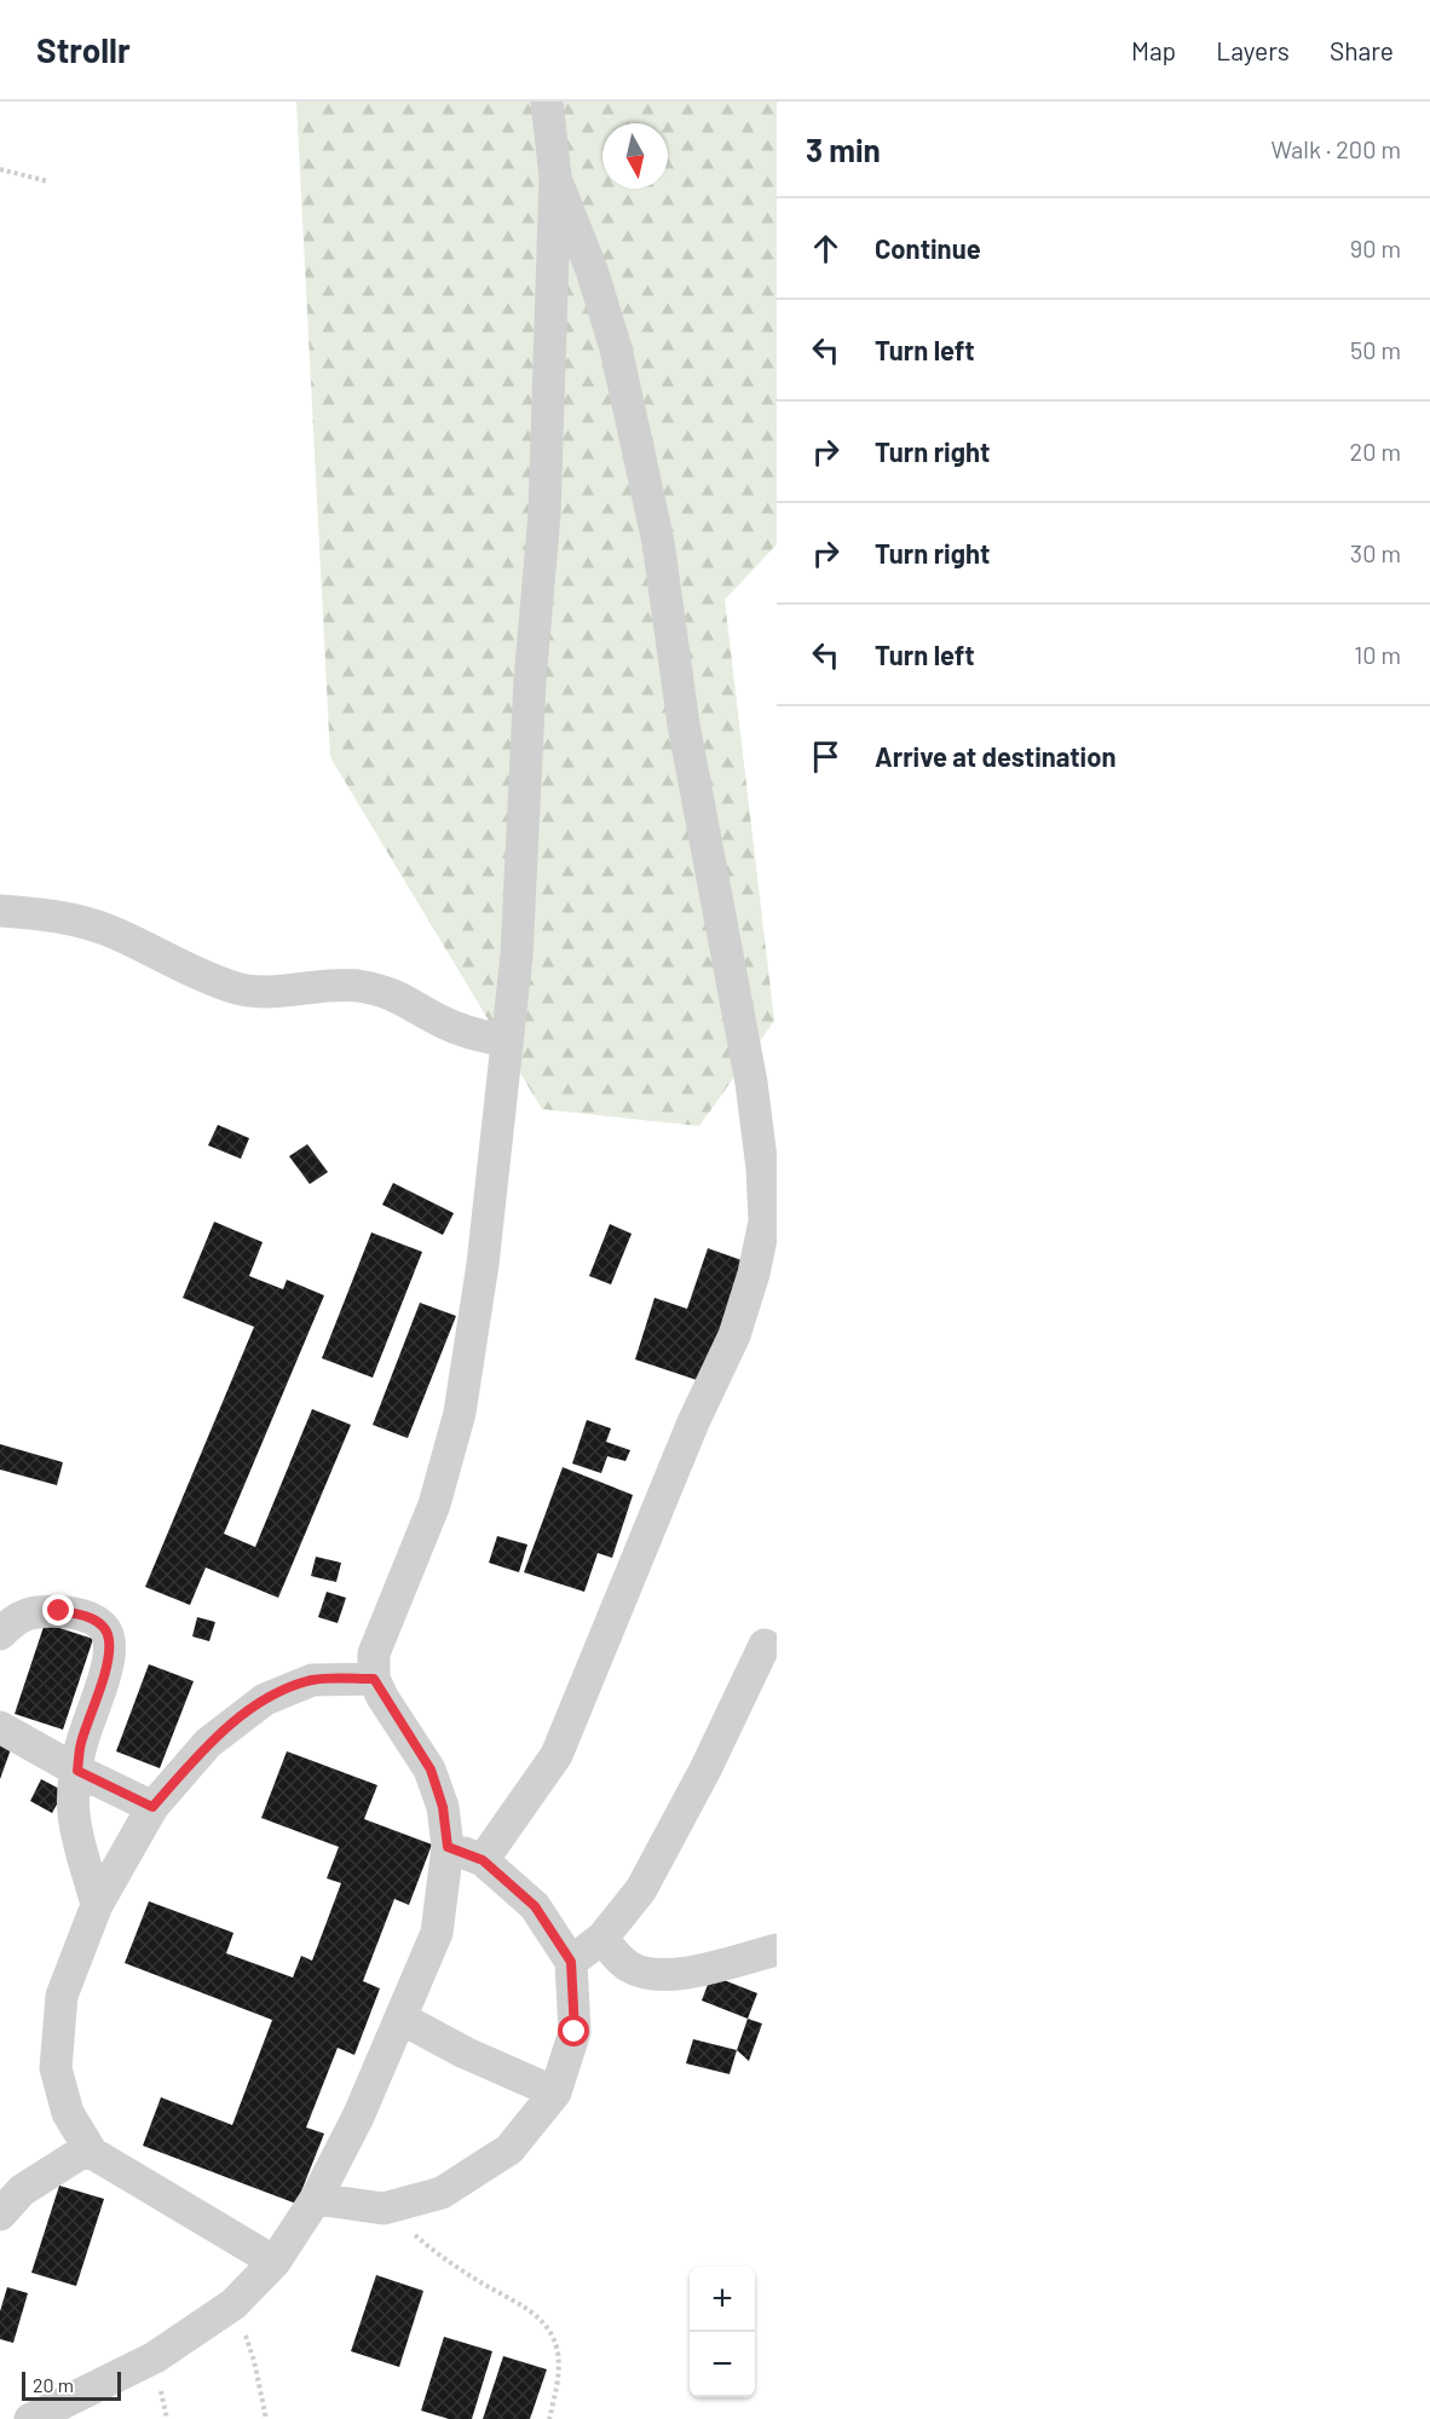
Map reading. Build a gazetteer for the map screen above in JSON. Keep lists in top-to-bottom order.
{
  "scale_bar": "20 m",
  "north": "bottom",
  "page": {
    "header": "Strollr",
    "nav": ["Map", "Layers", "Share"],
    "heading": ["3 min", "Walk · 200 m"],
    "list": [
      ["Continue", "90 m"],
      ["Turn left", "50 m"],
      ["Turn right", "20 m"],
      ["Turn right", "30 m"],
      ["Turn left", "10 m"],
      "Arrive at destination"
    ],
    "map_buttons": ["+", "−"],
    "scale": "20 m"
  }
}
